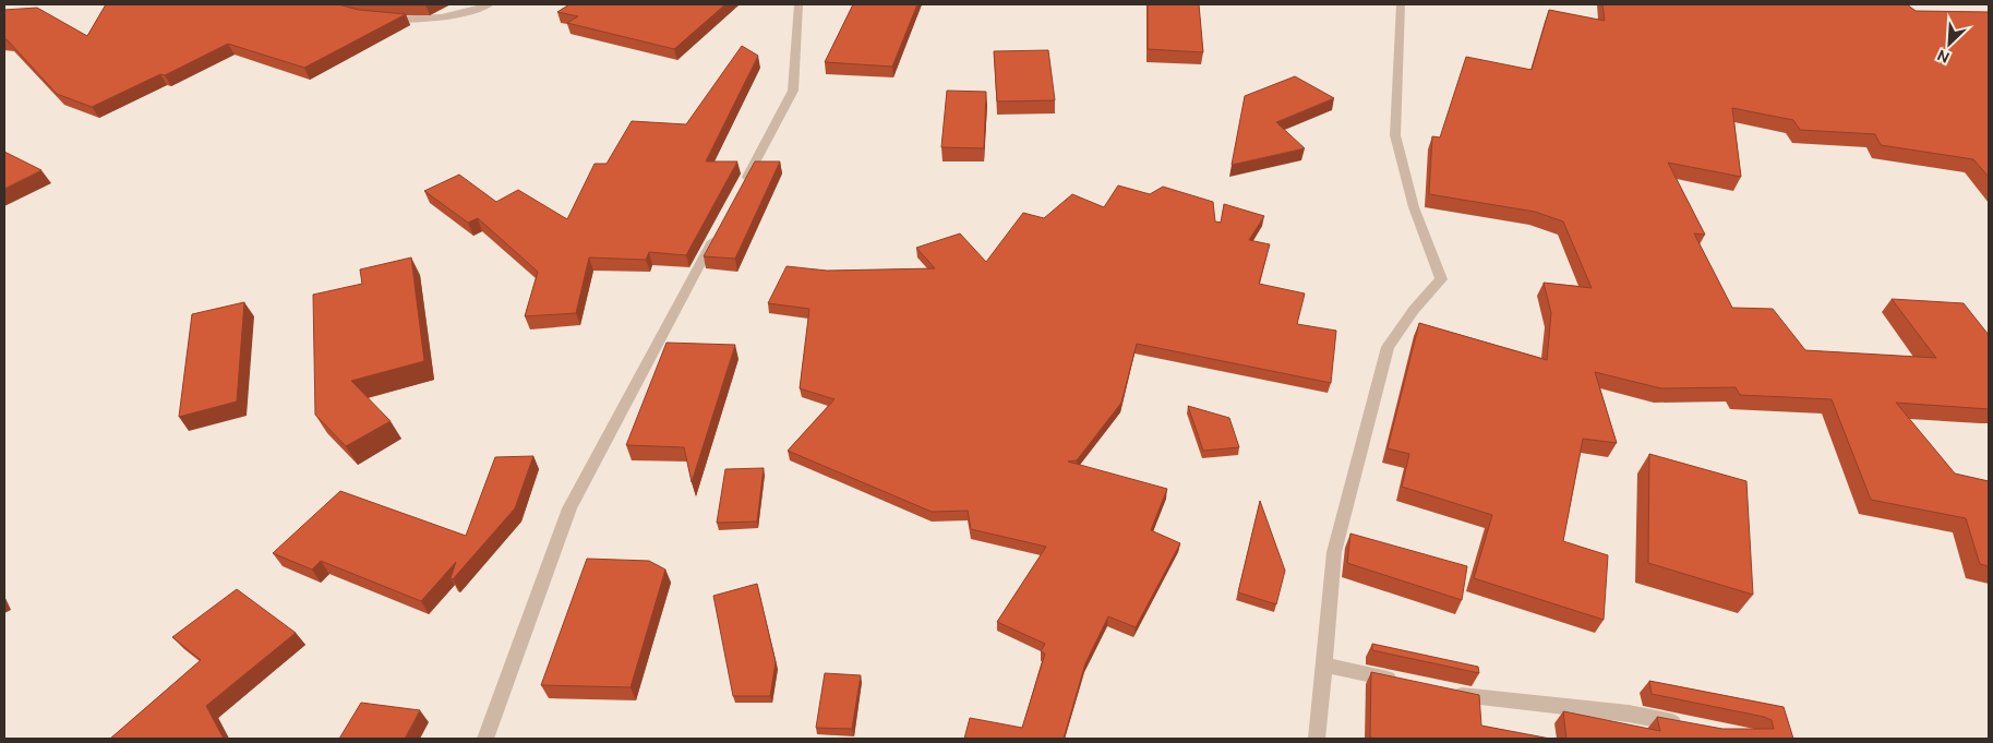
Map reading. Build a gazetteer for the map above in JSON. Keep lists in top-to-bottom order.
{
  "north": "bottom left"
}
